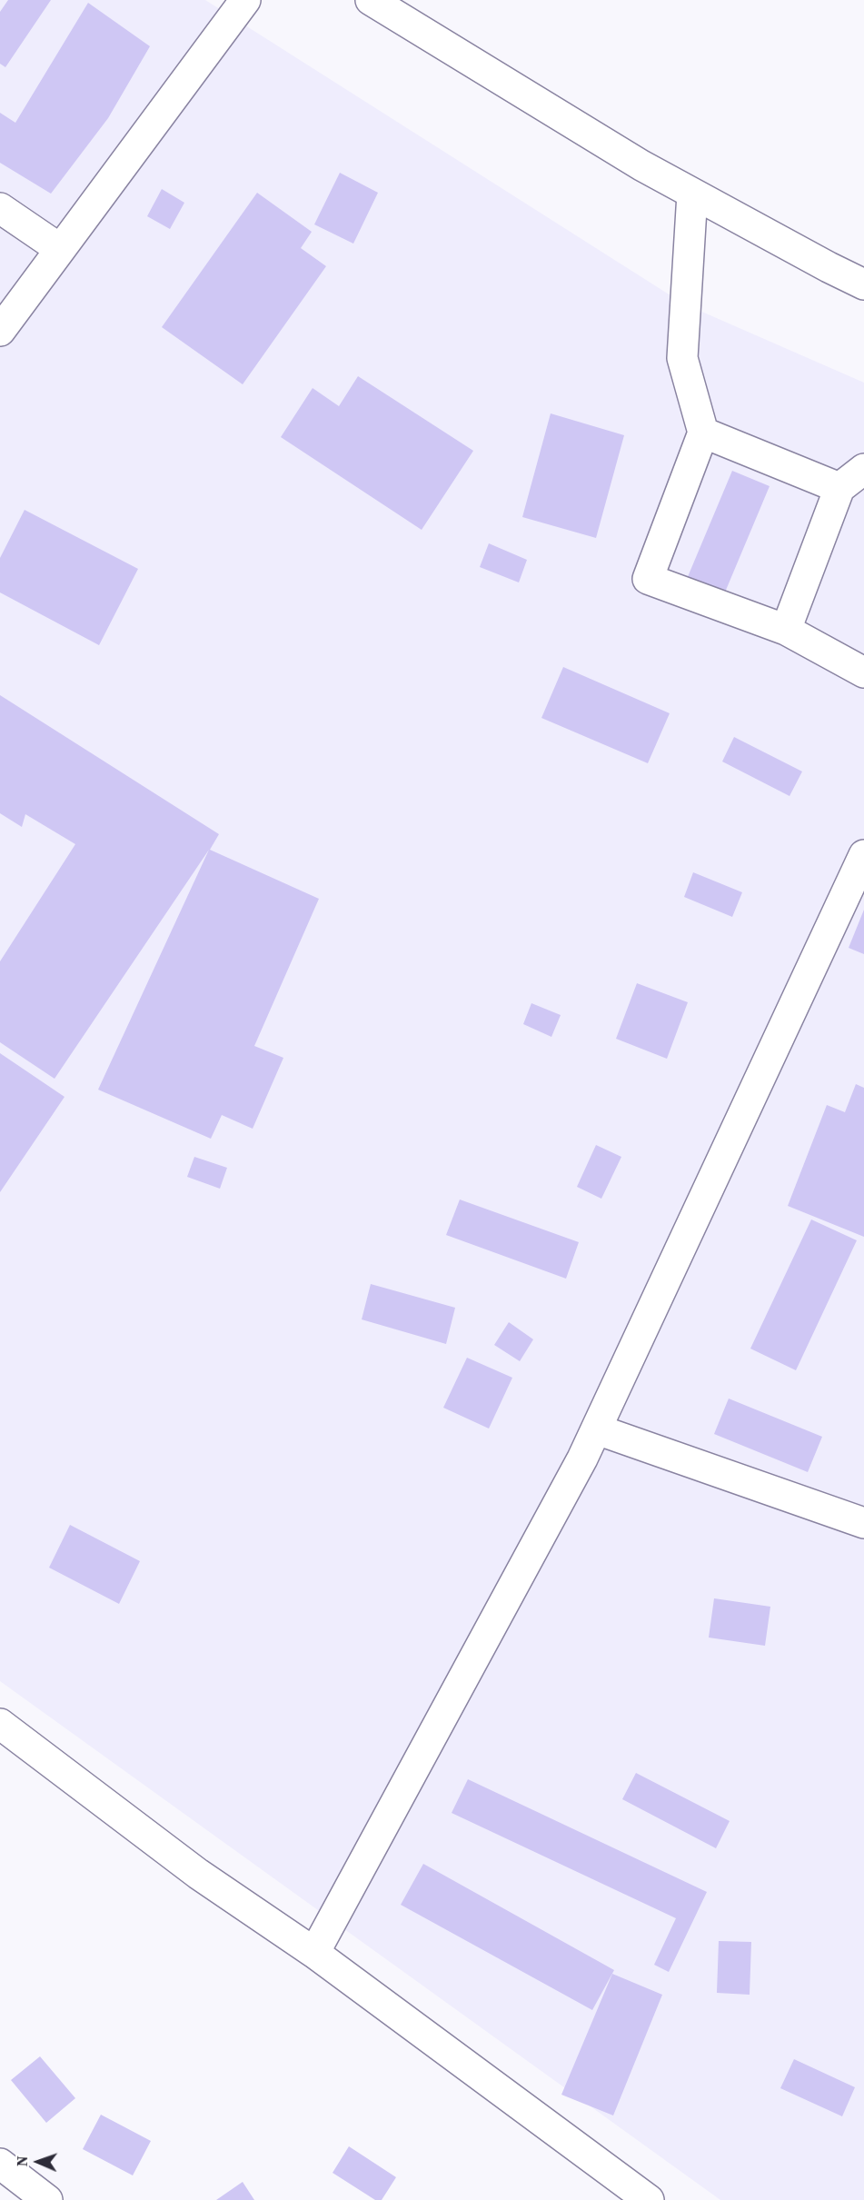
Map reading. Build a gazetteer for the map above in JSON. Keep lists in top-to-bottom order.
{
  "north": "left"
}
